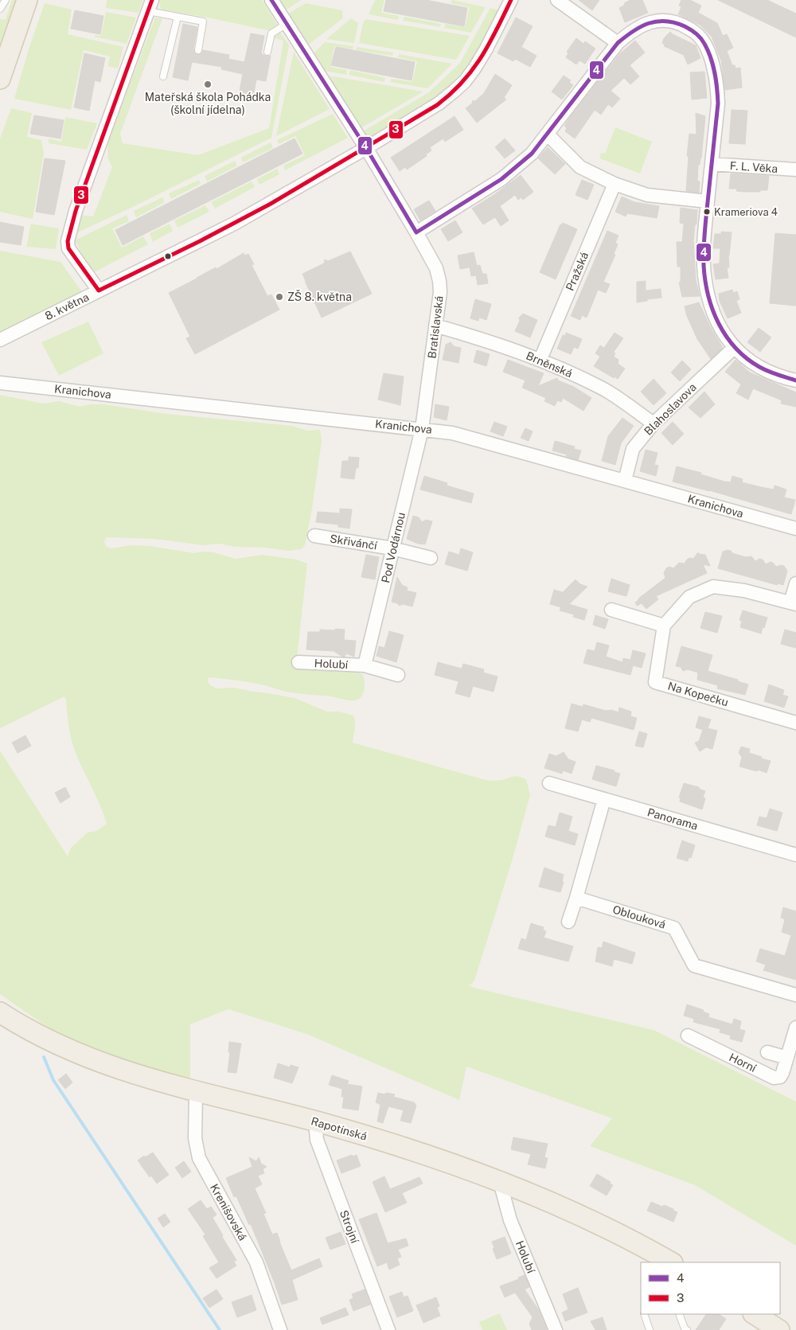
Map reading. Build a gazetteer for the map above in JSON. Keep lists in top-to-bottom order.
{
  "streets": {
    "main road": ["Rapotínská"],
    "street": [
      "F. L. Věka",
      "Pražská",
      "8. května",
      "Bratislavská",
      "Brněnská",
      "Kranichova",
      "Blahoslavova",
      "Skřivánčí",
      "Pod Vodárnou",
      "Holubí",
      "Na Kopečku",
      "Panorama",
      "Oblouková",
      "Horní",
      "Krenišovská",
      "Strojní"
    ]
  },
  "crossings": [
    ["Pražská", "Brněnská"],
    ["8. května", "Bratislavská"],
    ["Bratislavská", "Brněnská"],
    ["Bratislavská", "Kranichova"],
    ["Bratislavská", "Pod Vodárnou"],
    ["Brněnská", "Blahoslavova"],
    ["Kranichova", "Blahoslavova"],
    ["Kranichova", "Pod Vodárnou"],
    ["Skřivánčí", "Pod Vodárnou"],
    ["Pod Vodárnou", "Holubí"],
    ["Holubí", "Rapotínská"],
    ["Rapotínská", "Krenišovská"],
    ["Rapotínská", "Strojní"]
  ],
  "places": ["Mateřská škola Pohádka (školní jídelna)", "Krameriova 4", "ZŠ 8. května"],
  "lines": ["transit line 4", "transit line 3"],
  "legend": ["4", "3"]
}
